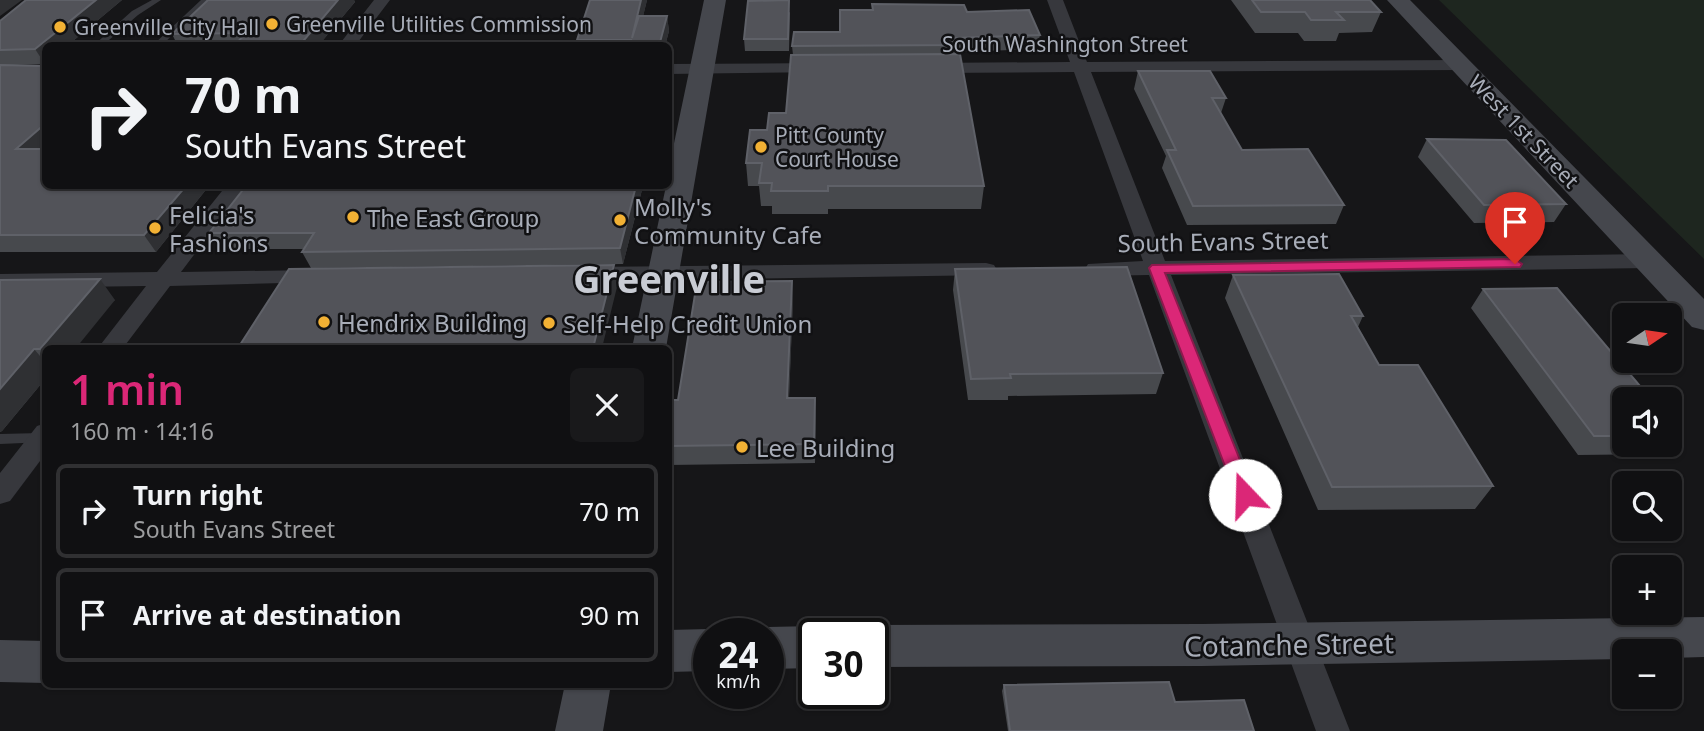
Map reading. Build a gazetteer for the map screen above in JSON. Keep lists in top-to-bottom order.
{
  "streets": {
    "street": [
      "South Washington Street",
      "West 1st Street",
      "South Evans Street",
      "Cotanche Street"
    ]
  },
  "crossings": [
    ["South Washington Street", "West 1st Street"],
    ["West 1st Street", "South Evans Street"]
  ],
  "districts": ["Greenville"],
  "places": [
    "Greenville Utilities Commission",
    "Greenville City Hall",
    "Pitt County Court House",
    "The East Group",
    "Molly's Community Cafe",
    "Felicia's Fashions",
    "Hendrix Building",
    "Self-Help Credit Union",
    "Lee Building"
  ],
  "north": "right",
  "page": {
    "turn": ["70 m", "South Evans Street"],
    "map_buttons": ["+", "−"],
    "heading": ["1 min", "160 m · 14:16"],
    "list": [
      {
        "name": "Turn right",
        "note": "South Evans Street",
        "value": "70 m"
      },
      {
        "name": "Arrive at destination",
        "value": "90 m"
      }
    ],
    "speed": "24 km/h",
    "limit": "30"
  }
}
